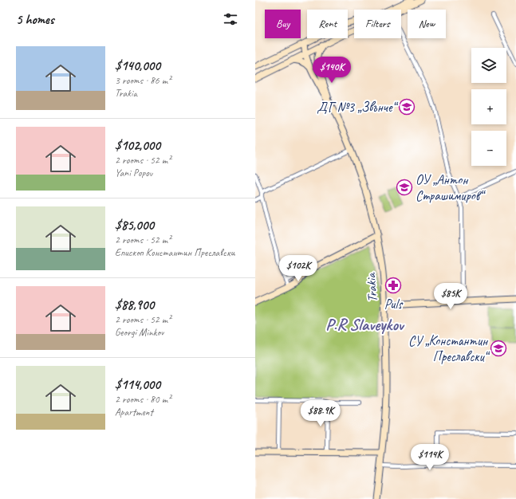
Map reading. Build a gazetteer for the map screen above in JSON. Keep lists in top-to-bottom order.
{
  "streets": {
    "main road": ["Trakia"]
  },
  "districts": ["P.R Slaveykov"],
  "places": {
    "school or university": ["ДГ №3 „Звънче“", "ОУ „Антон Страшимиров“", "СУ „Константин Преславски“"],
    "pharmacy": ["Puls"]
  },
  "page": {
    "heading": "5 homes",
    "chip": [
      "Buy",
      "Rent",
      "Filters",
      "New"
    ],
    "list": [
      {
        "name": "$140,000",
        "note": "3 rooms · 86 m² · Trakia"
      },
      {
        "name": "$102,000",
        "note": "2 rooms · 52 m² · Yani Popov"
      },
      {
        "name": "$85,000",
        "note": "2 rooms · 52 m² · Епископ Константин Преславски"
      },
      {
        "name": "$88,900",
        "note": "2 rooms · 52 m² · Georgi Minkov"
      },
      {
        "name": "$114,000",
        "note": "2 rooms · 80 m² · Apartment"
      }
    ],
    "map_buttons": ["+", "−"],
    "price": [
      "$140K",
      "$102K",
      "$85K",
      "$88.9K",
      "$114K"
    ]
  }
}
